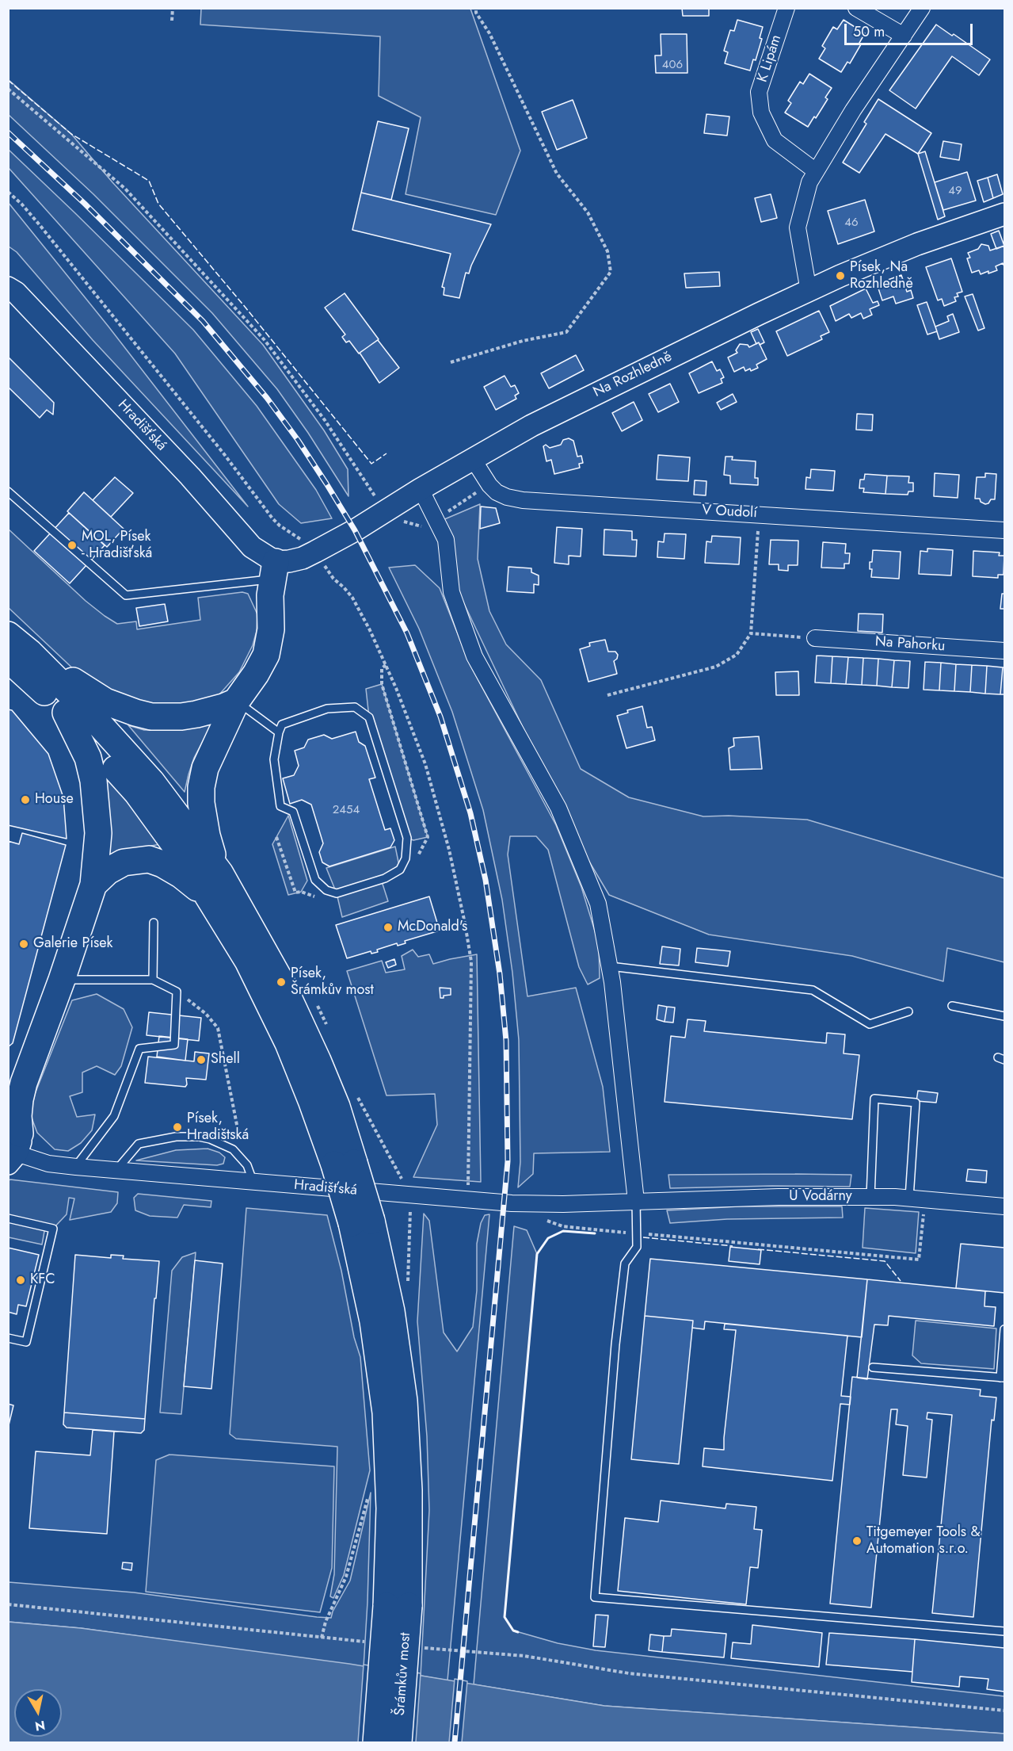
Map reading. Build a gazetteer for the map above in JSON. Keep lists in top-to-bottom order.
{
  "streets": {
    "highway": ["Šrámkův most"],
    "street": [
      "K Lipám",
      "Na Rozhledně",
      "Hradišťská",
      "V Oudolí",
      "Na Pahorku",
      "U Vodárny"
    ]
  },
  "crossings": [
    ["Na Rozhledně", "Hradišťská"],
    ["Na Rozhledně", "V Oudolí"],
    ["Hradišťská", "U Vodárny"]
  ],
  "places": [
    "Písek, Na Rozhledně",
    "MOL, Písek - Hradišťská",
    "House",
    "McDonald's",
    "Galerie Písek",
    "Písek, Šrámkův most",
    "Shell",
    "Písek, Hradištská",
    "KFC",
    "Titgemeyer Tools & Automation s.r.o."
  ],
  "house_numbers": [
    "406",
    "49",
    "46",
    "2454"
  ],
  "scale_bar": "50 m",
  "north": "bottom"
}
